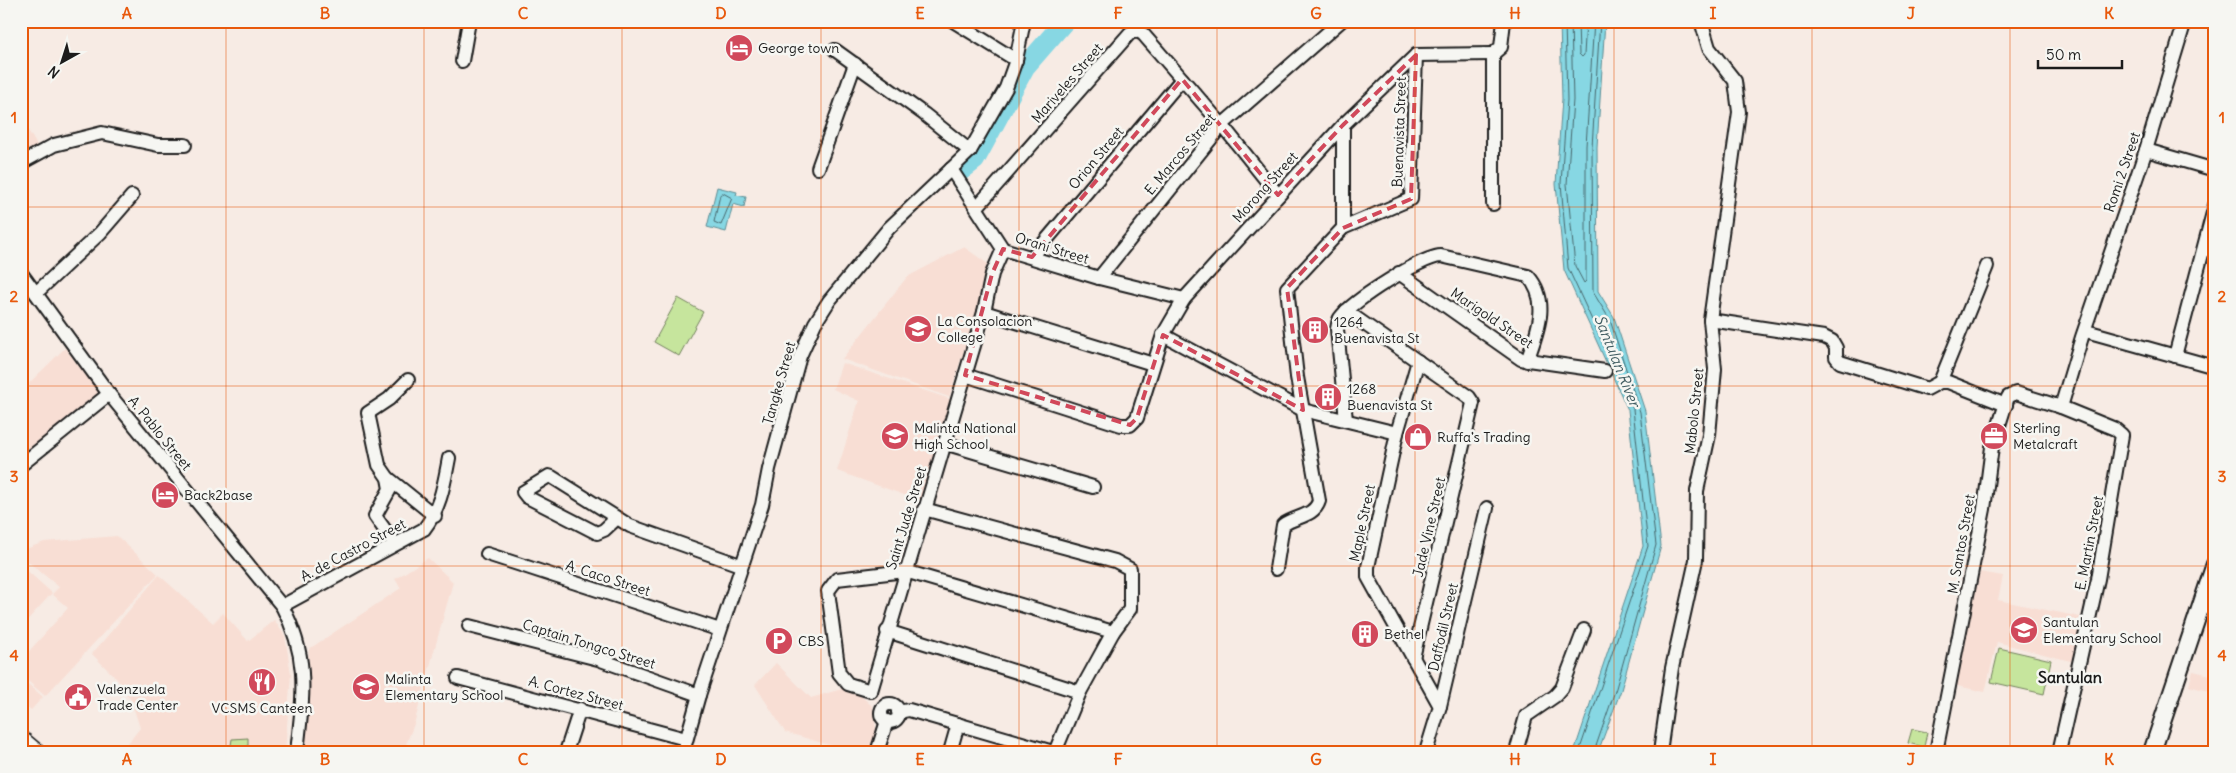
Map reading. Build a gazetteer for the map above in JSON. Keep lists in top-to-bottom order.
{
  "streets": {
    "street": [
      "Mariveles Street",
      "Buenavista Street",
      "E. Marcos Street",
      "Orion Street",
      "Romi 2 Street",
      "Morong Street",
      "Orani Street",
      "Marigold Street",
      "Tangke Street",
      "Mabolo Street",
      "A. Pablo Street",
      "Saint Jude Street",
      "Maple Street",
      "Jade Vine Street",
      "E. Martin Street",
      "M. Santos Street",
      "A. de Castro Street",
      "A. Caco Street",
      "Daffodil Street",
      "Captain Tongco Street",
      "A. Cortez Street"
    ]
  },
  "crossings": [
    ["Mariveles Street", "E. Marcos Street"],
    ["Mariveles Street", "Orion Street"],
    ["Mariveles Street", "Morong Street"],
    ["Mariveles Street", "Orani Street"],
    ["Buenavista Street", "Morong Street"],
    ["E. Marcos Street", "Orani Street"],
    ["Orion Street", "Orani Street"],
    ["Romi 2 Street", "E. Martin Street"],
    ["Morong Street", "Orani Street"],
    ["Morong Street", "Saint Jude Street"],
    ["Orani Street", "Tangke Street"],
    ["Orani Street", "Saint Jude Street"],
    ["Tangke Street", "A. Caco Street"],
    ["Tangke Street", "Captain Tongco Street"],
    ["Tangke Street", "A. Cortez Street"],
    ["A. Pablo Street", "A. de Castro Street"],
    ["Maple Street", "Jade Vine Street"],
    ["Maple Street", "Daffodil Street"]
  ],
  "districts": ["Santulan"],
  "water": ["Santulan River"],
  "places": {
    "hotel": ["George town", "Back2base"],
    "school or university": [
      "La Consolacion College",
      "Malinta National High School",
      "Santulan Elementary School",
      "Malinta Elementary School"
    ],
    "building": ["1264 Buenavista St", "1268 Buenavista St", "Bethel"],
    "office": ["Sterling Metalcraft"],
    "shop": ["Ruffa's Trading"],
    "parking": ["CBS"],
    "restaurant": ["VCSMS Canteen"],
    "public building": ["Valenzuela Trade Center"]
  },
  "scale_bar": "50 m",
  "north": "bottom left",
  "grid": {
    "columns": [
      "A",
      "B",
      "C",
      "D",
      "E",
      "F",
      "G",
      "H",
      "I",
      "J",
      "K"
    ],
    "rows": [
      "1",
      "2",
      "3",
      "4"
    ]
  }
}
